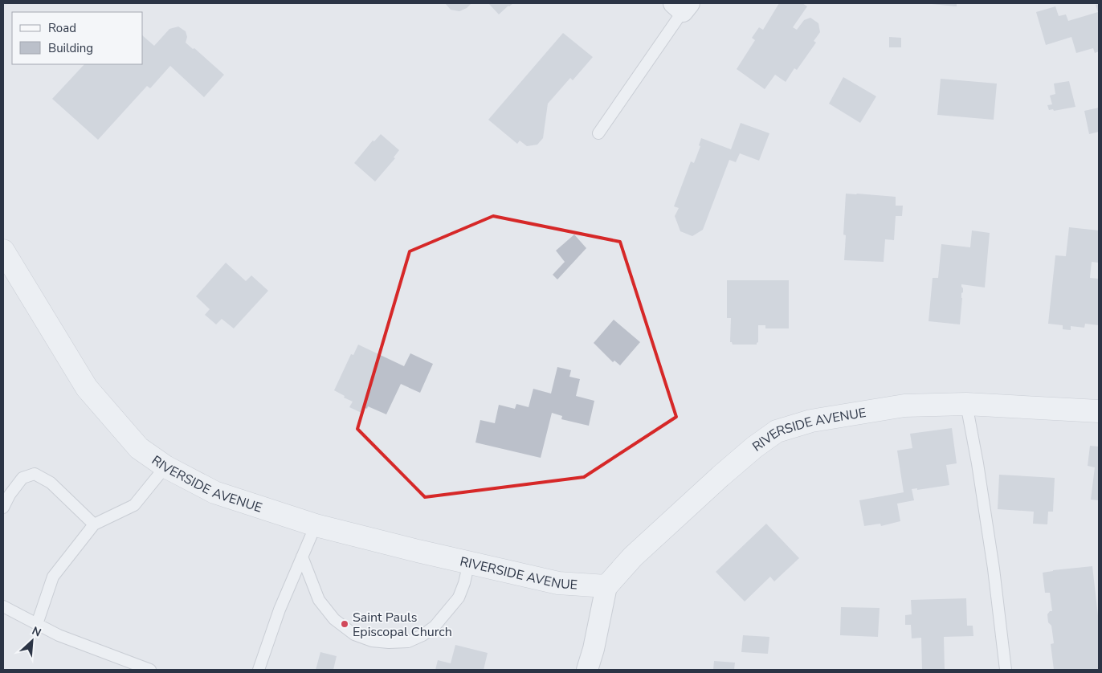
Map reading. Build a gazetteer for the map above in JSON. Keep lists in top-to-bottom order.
{
  "streets": {
    "street": ["RIVERSIDE AVENUE"]
  },
  "places": ["Saint Pauls Episcopal Church"],
  "legend": ["Road", "Building"],
  "north": "top right"
}
